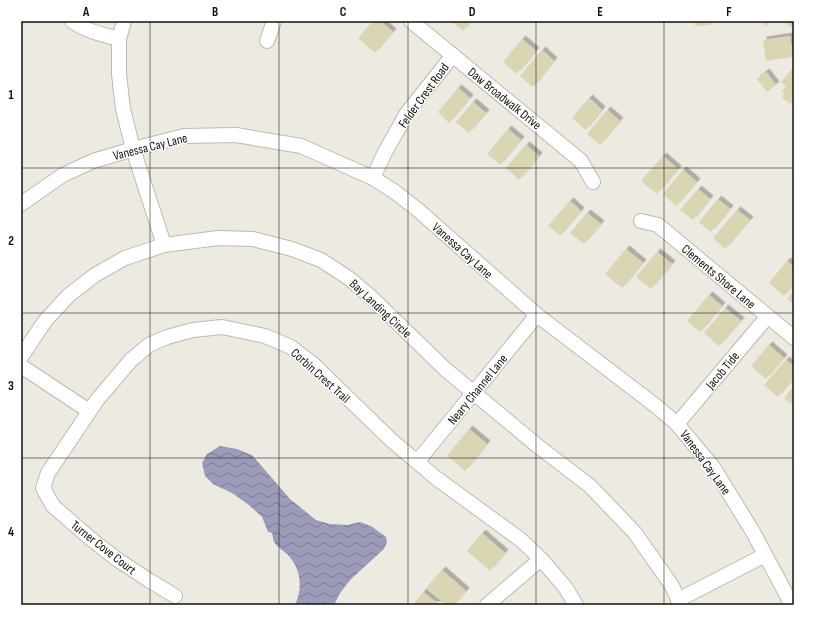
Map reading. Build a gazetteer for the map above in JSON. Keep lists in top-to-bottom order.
{
  "streets": {
    "street": [
      "Felder Crest Road",
      "Daw Broadwalk Drive",
      "Vanessa Cay Lane",
      "Clements Shore Lane",
      "Bay Landing Circle",
      "Jacob Tide",
      "Corbin Crest Trail",
      "Neary Channel Lane",
      "Turner Cove Court"
    ]
  },
  "crossings": [
    ["Felder Crest Road", "Daw Broadwalk Drive"],
    ["Felder Crest Road", "Vanessa Cay Lane"],
    ["Vanessa Cay Lane", "Jacob Tide"],
    ["Vanessa Cay Lane", "Neary Channel Lane"],
    ["Clements Shore Lane", "Jacob Tide"],
    ["Bay Landing Circle", "Neary Channel Lane"],
    ["Corbin Crest Trail", "Neary Channel Lane"],
    ["Corbin Crest Trail", "Turner Cove Court"]
  ],
  "grid": {
    "columns": [
      "A",
      "B",
      "C",
      "D",
      "E",
      "F"
    ],
    "rows": [
      "1",
      "2",
      "3",
      "4"
    ]
  }
}
